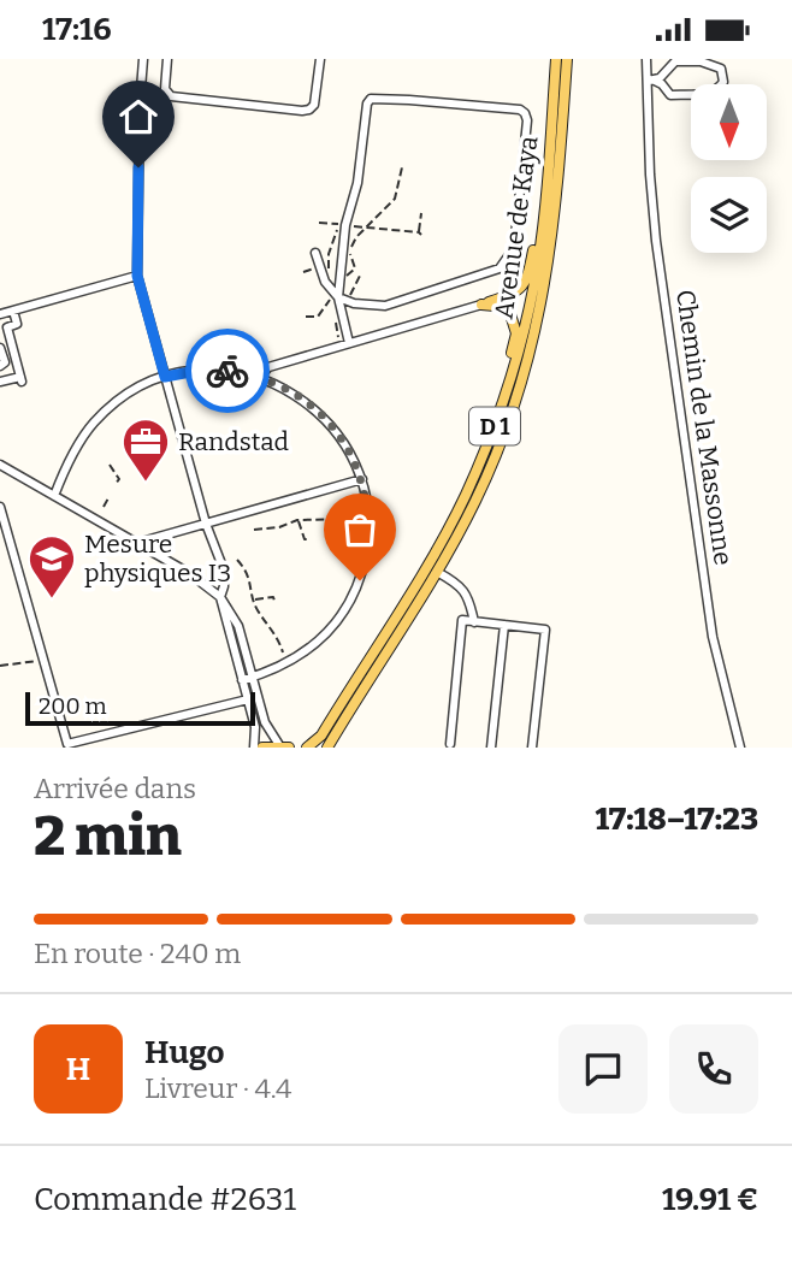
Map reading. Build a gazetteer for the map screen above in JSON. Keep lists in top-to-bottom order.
{
  "streets": {
    "main road": ["Avenue de Kaya", "D 1"],
    "street": ["Chemin de la Massonne"]
  },
  "places": {
    "office": ["Randstad"],
    "school or university": ["Mesure physiques I3"]
  },
  "scale_bar": "200 m",
  "north": "bottom",
  "page": {
    "status": "17:16",
    "scale": "200 m",
    "heading": ["2 min", "Arrivée dans", "17:18–17:23"],
    "panel": [
      "Hugo",
      "Livreur · 4.4",
      "Commande #2631",
      "19.91 €"
    ],
    "bar": "En route · 240 m",
    "round": "H"
  }
}
